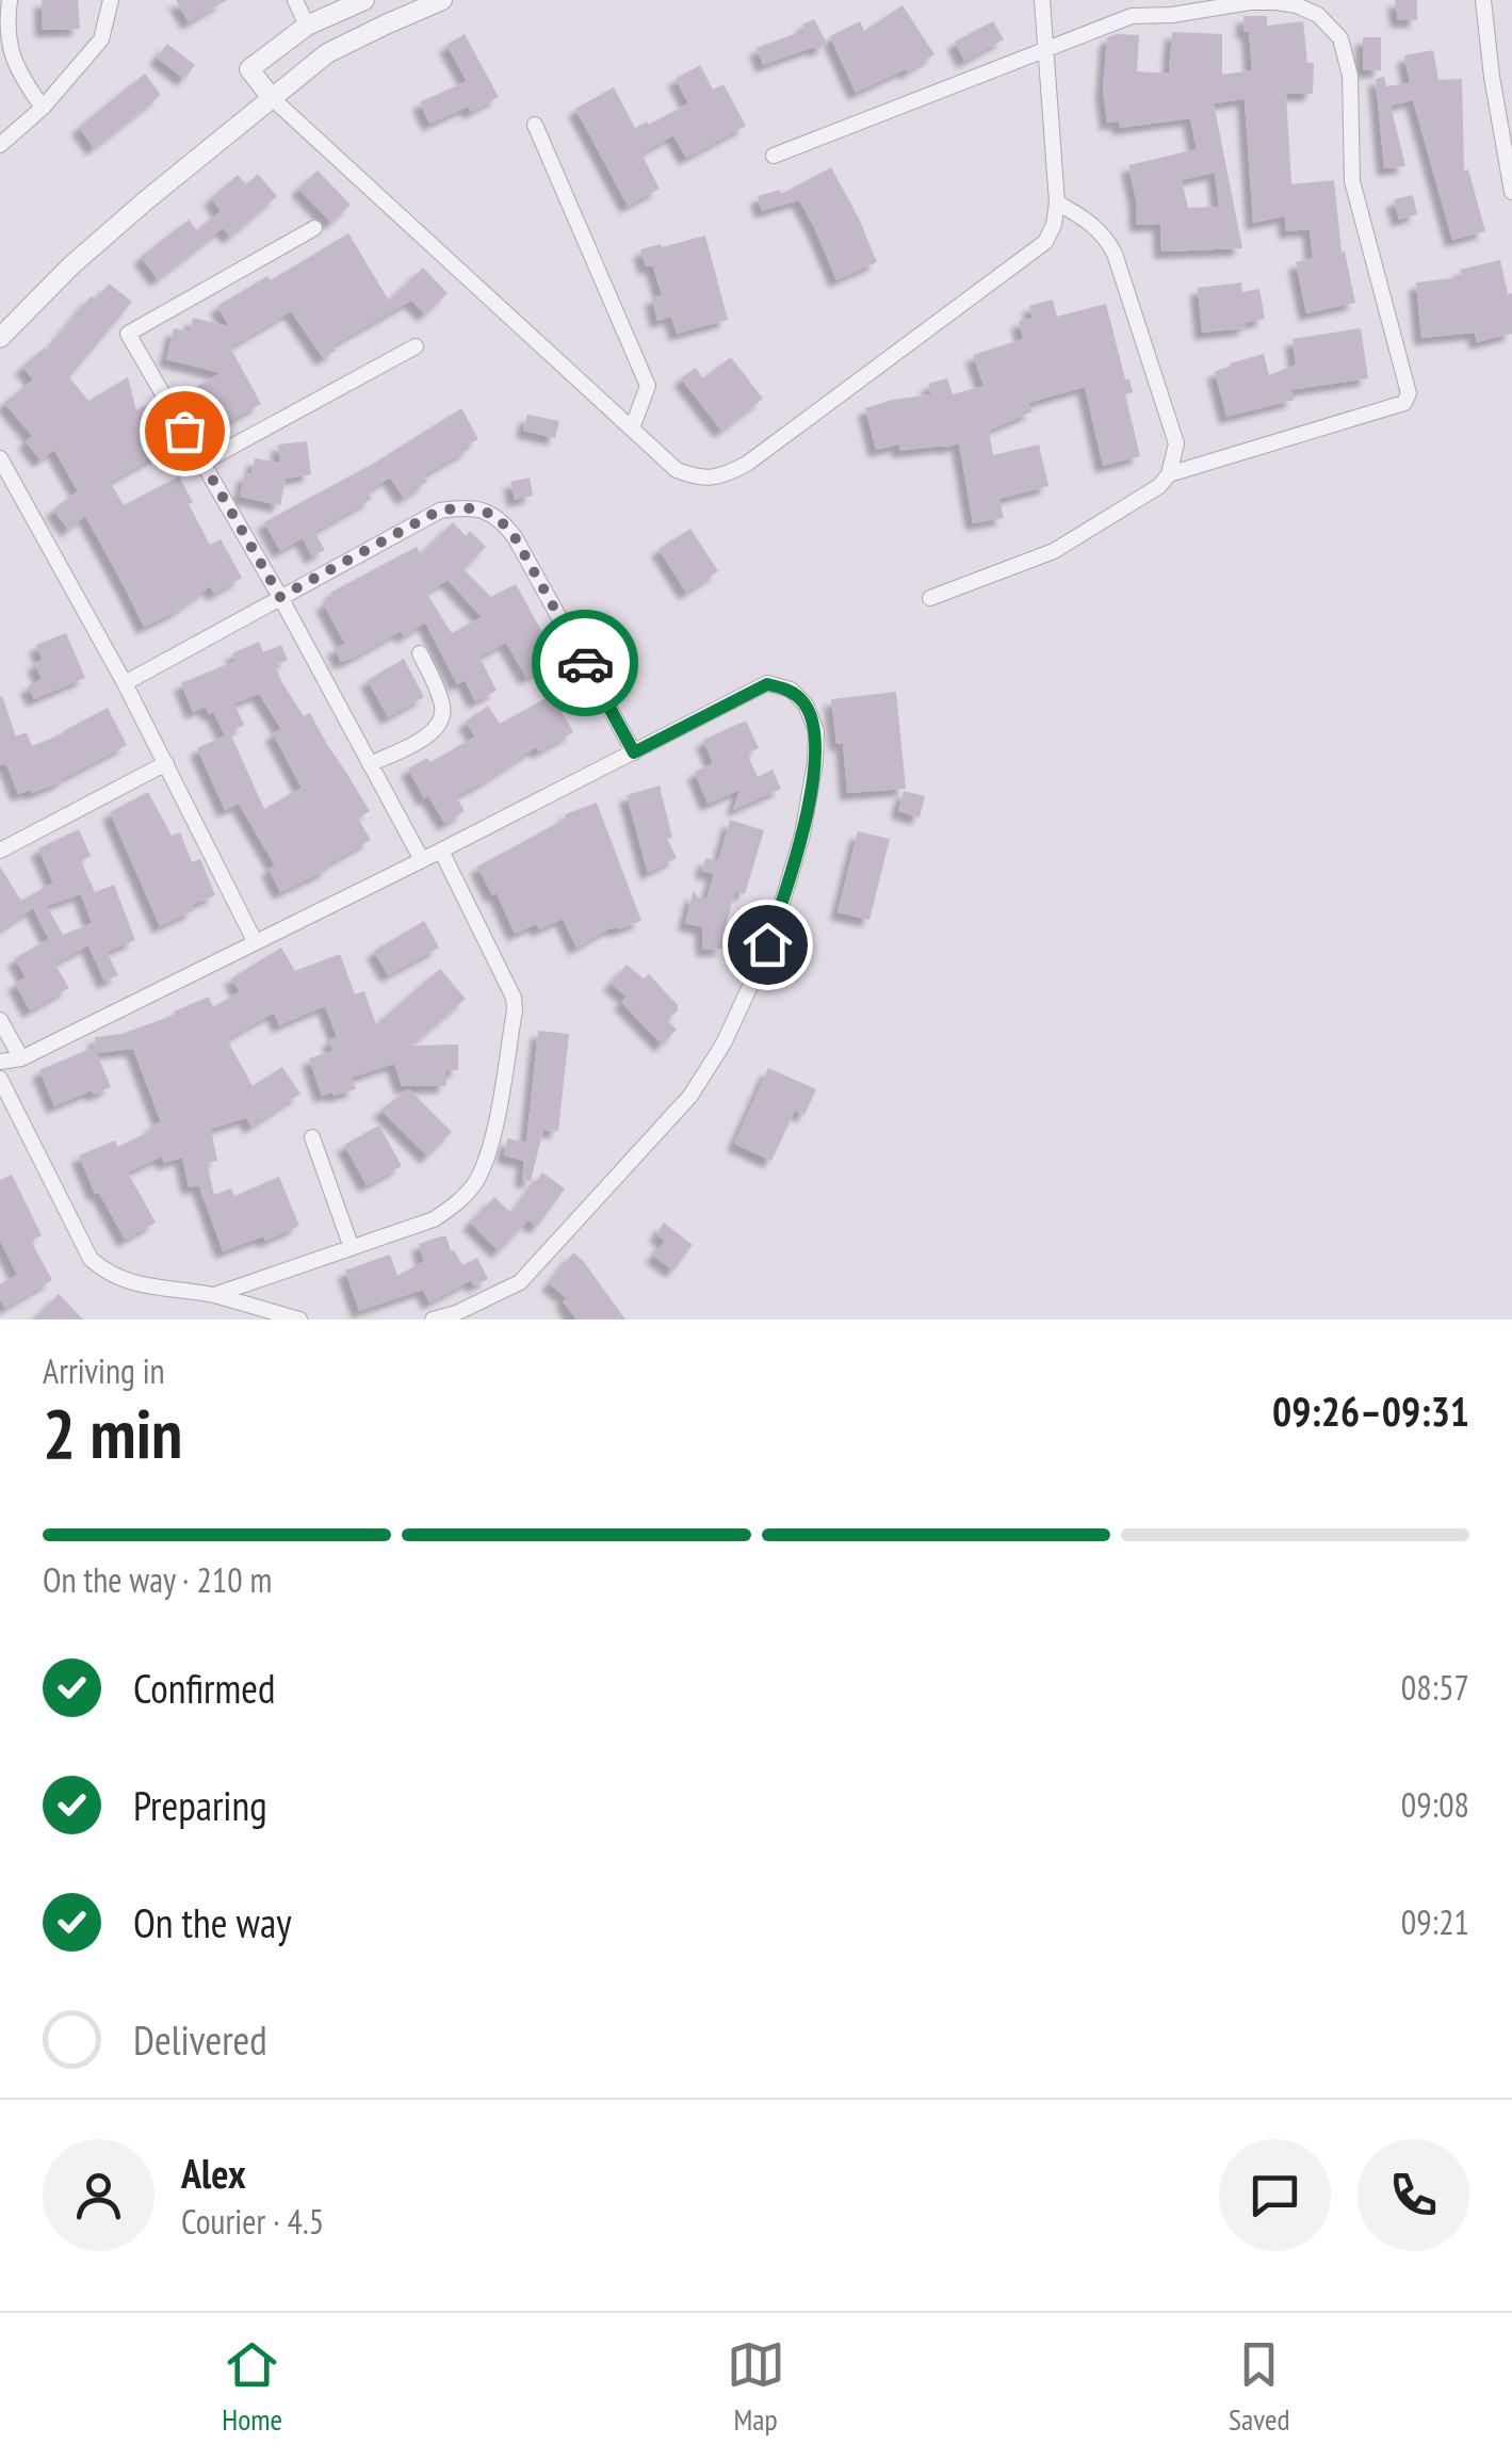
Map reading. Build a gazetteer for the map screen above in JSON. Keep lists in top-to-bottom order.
{
  "page": {
    "heading": ["2 min", "Arriving in", "09:26–09:31"],
    "panel": ["Alex", "Courier · 4.5"],
    "bar": "On the way · 210 m",
    "list": [
      ["Confirmed", "08:57"],
      ["Preparing", "09:08"],
      ["On the way", "09:21"],
      "Delivered"
    ],
    "tabs": ["Home", "Map", "Saved"]
  }
}
